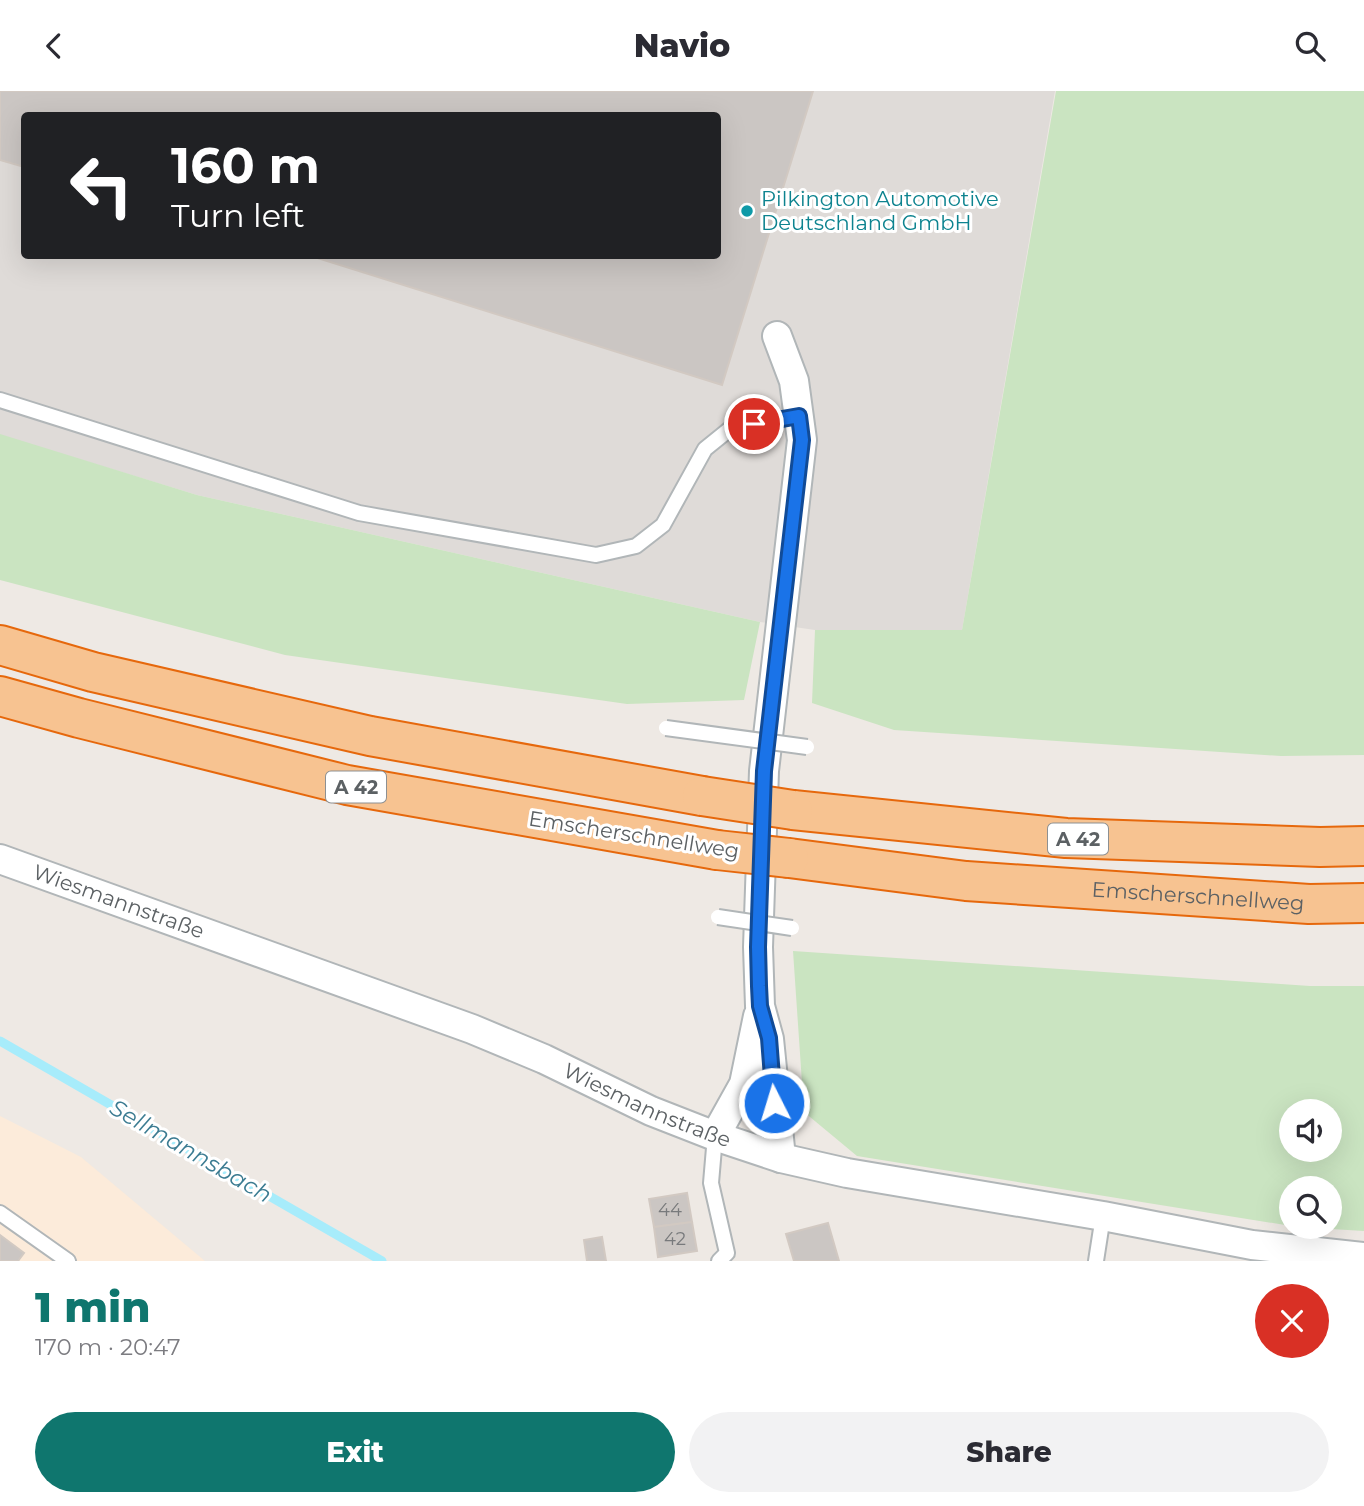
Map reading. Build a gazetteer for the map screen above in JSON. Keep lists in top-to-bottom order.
{
  "streets": {
    "highway": ["A 42", "Emscherschnellweg"],
    "street": ["Wiesmannstraße"]
  },
  "water": ["Sellmannsbach"],
  "places": ["Pilkington Automotive Deutschland GmbH"],
  "house_numbers": ["44", "42"],
  "page": {
    "header": "Navio",
    "turn": ["160 m", "Turn left"],
    "heading": ["1 min", "170 m · 20:47"],
    "buttons": ["Exit", "Share"]
  }
}
